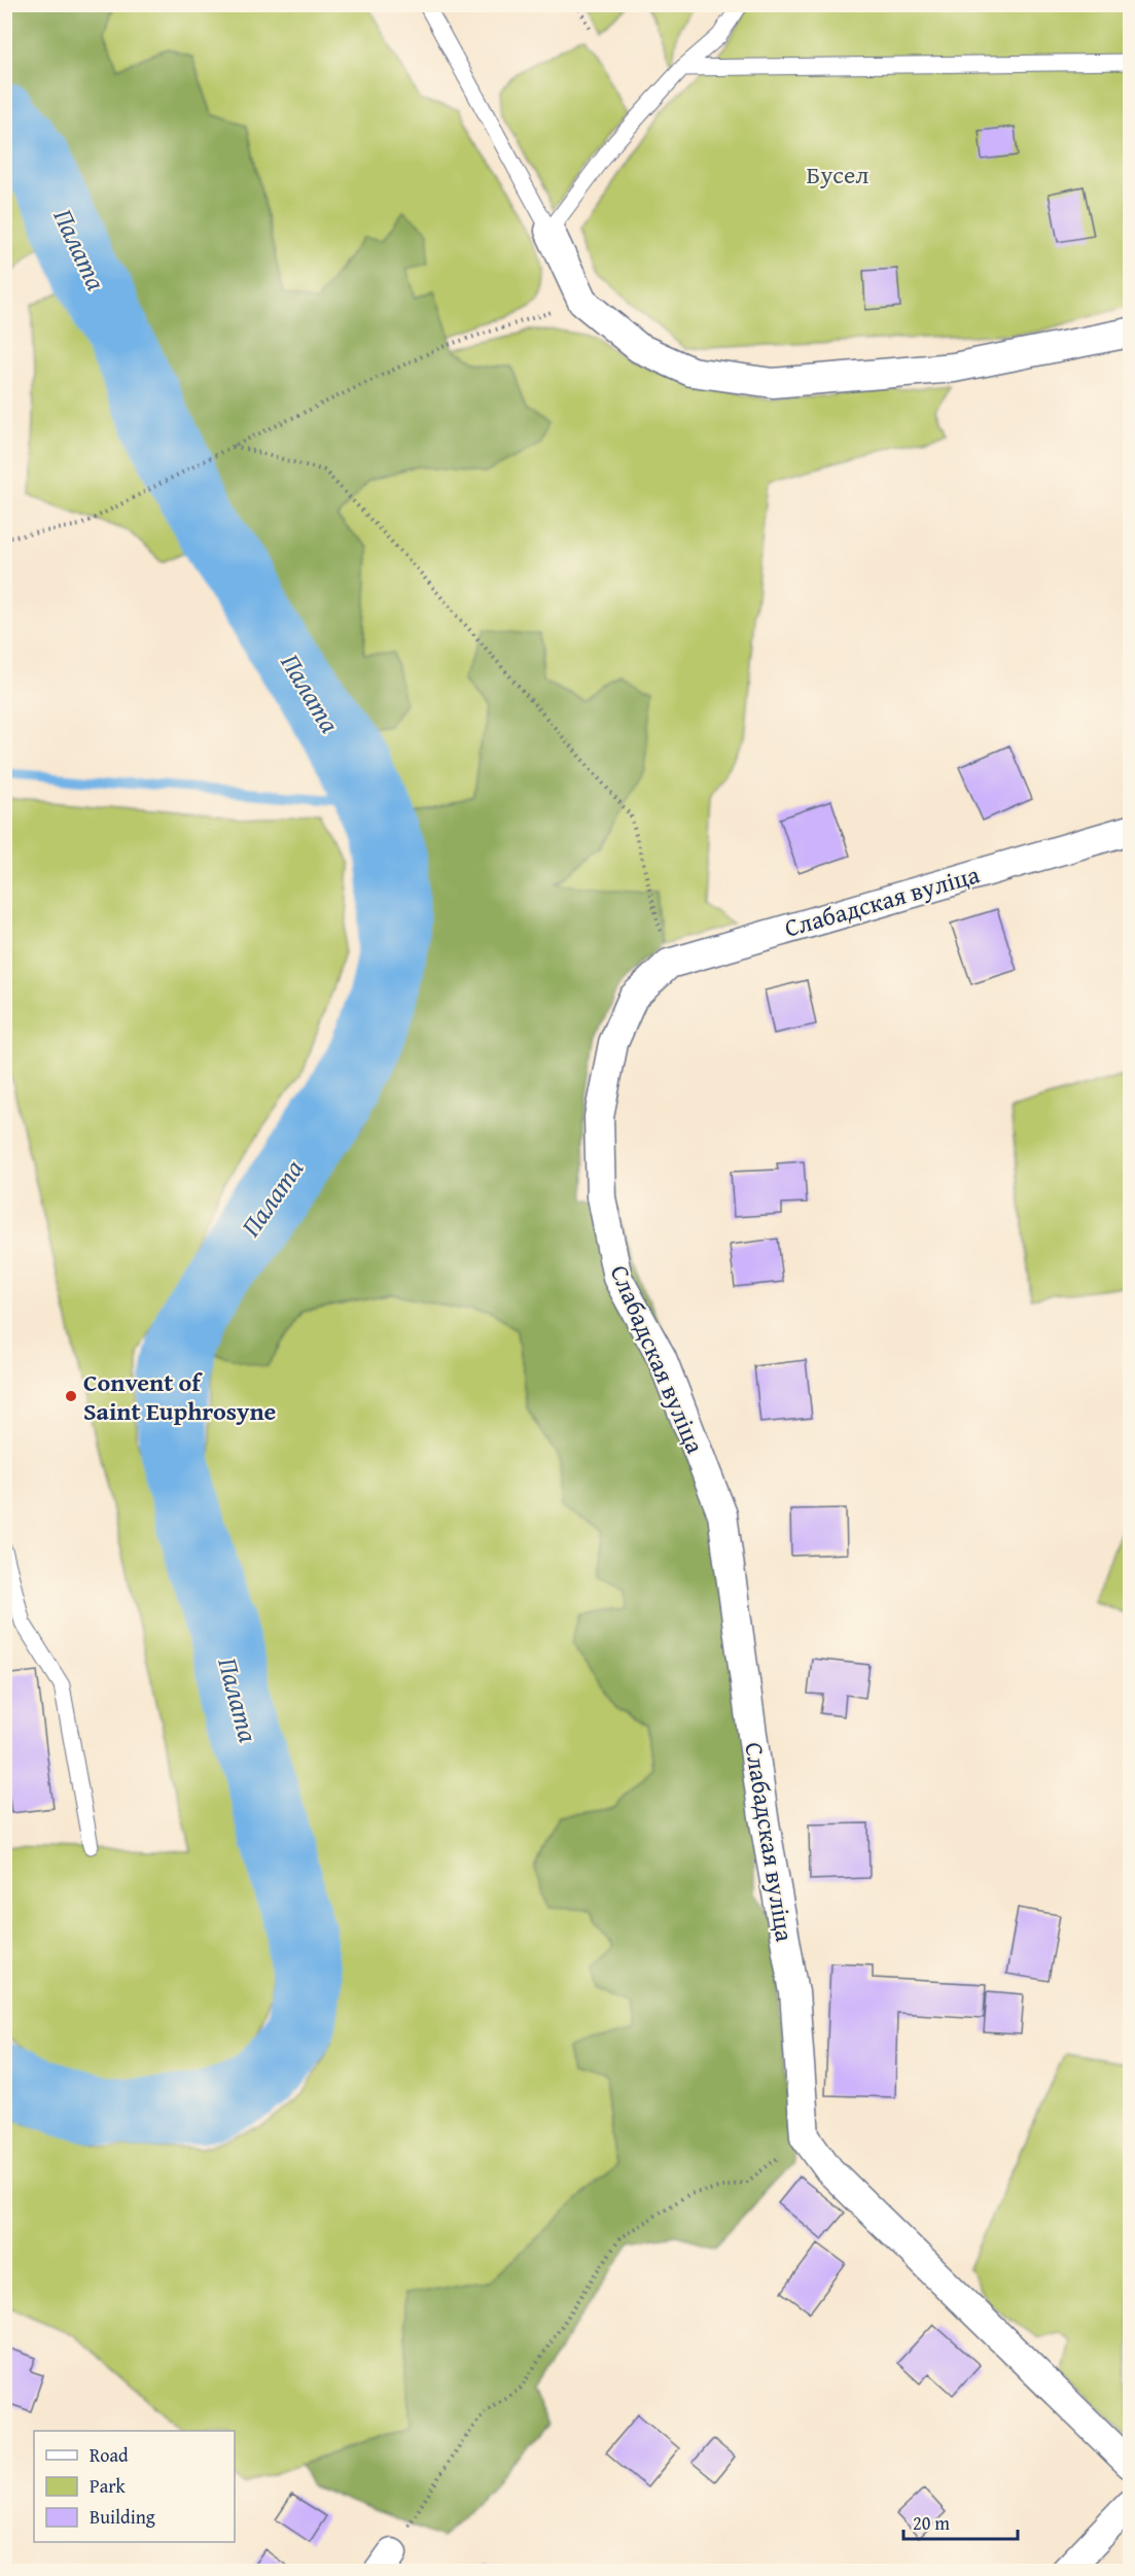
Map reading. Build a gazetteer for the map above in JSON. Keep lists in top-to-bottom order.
{
  "streets": {
    "street": ["Слабадская вуліца"]
  },
  "water": ["Палата"],
  "parks": ["Бусел"],
  "places": ["Convent of Saint Euphrosyne"],
  "legend": ["Road", "Park", "Building"],
  "scale_bar": "20 m"
}
